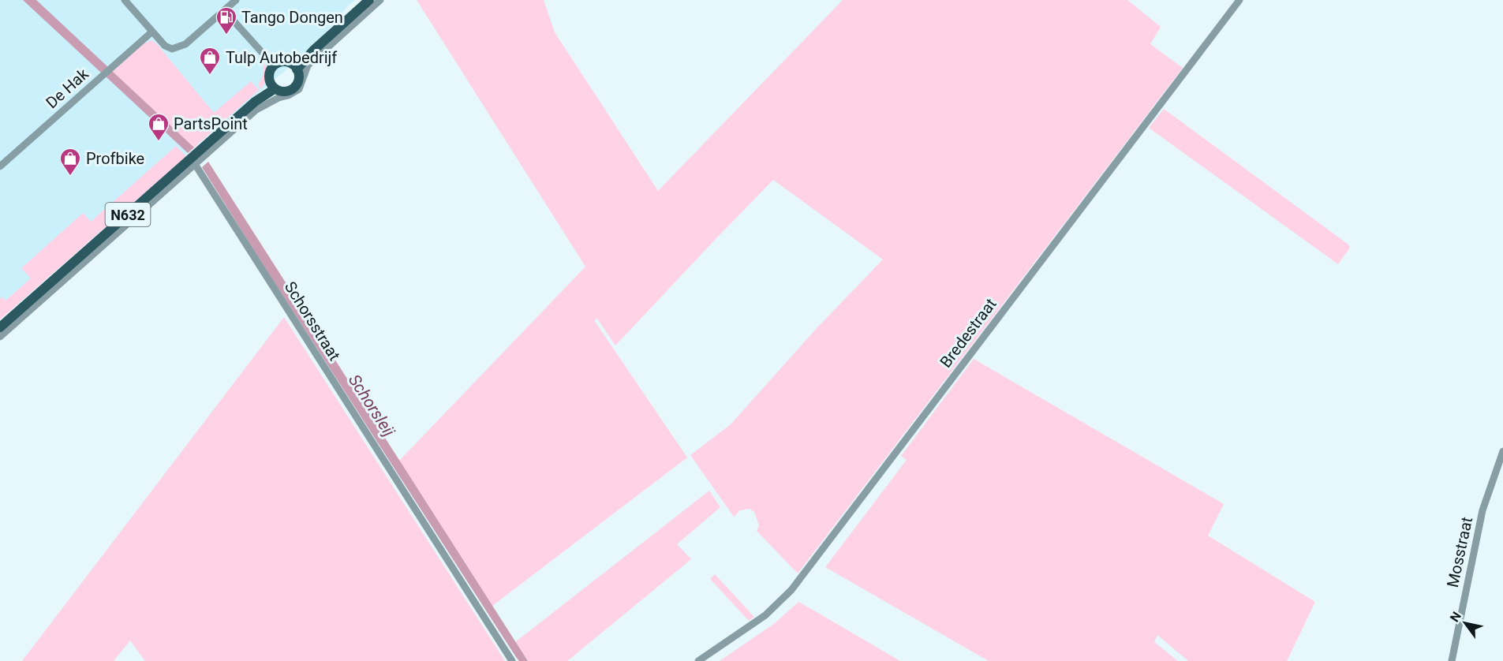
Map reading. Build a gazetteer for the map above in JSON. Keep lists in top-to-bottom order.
{
  "streets": {
    "main road": ["N632"],
    "street": [
      "De Hak",
      "Schorsstraat",
      "Bredestraat",
      "Mosstraat"
    ]
  },
  "water": ["Schorsleij"],
  "places": {
    "fuel station": ["Tango Dongen"],
    "shop": ["Tulp Autobedrijf", "PartsPoint", "Profbike"]
  },
  "north": "top left"
}
